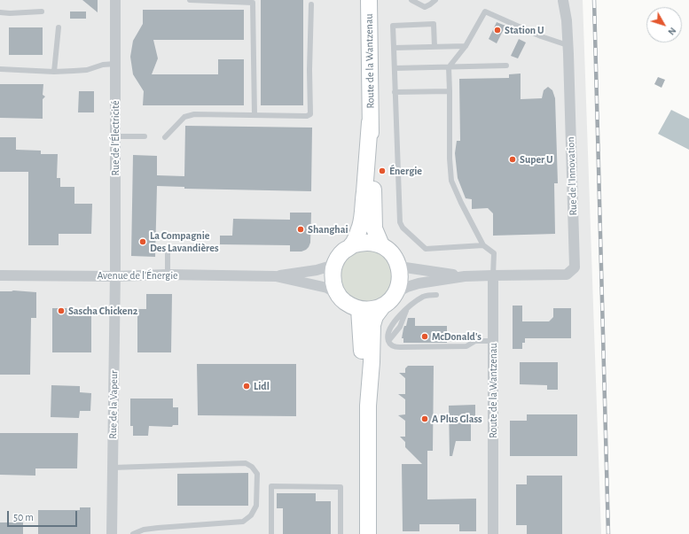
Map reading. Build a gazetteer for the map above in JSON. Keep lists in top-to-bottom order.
{
  "streets": {
    "main road": ["Route de la Wantzenau"],
    "street": [
      "Rue de l'Électricité",
      "Rue de l'Innovation",
      "Avenue de l'Énergie",
      "Rue de la Vapeur"
    ]
  },
  "crossings": [
    ["Route de la Wantzenau", "Rue de l'Innovation"],
    ["Route de la Wantzenau", "Avenue de l'Énergie"],
    ["Rue de l'Électricité", "Avenue de l'Énergie"],
    ["Rue de l'Électricité", "Rue de la Vapeur"],
    ["Avenue de l'Énergie", "Rue de la Vapeur"]
  ],
  "places": [
    "Station U",
    "Super U",
    "Énergie",
    "Shanghai",
    "La Compagnie Des Lavandières",
    "Sascha Chicken2",
    "McDonald's",
    "Lidl",
    "A Plus Glass"
  ],
  "scale_bar": "50 m",
  "north": "bottom right"
}
